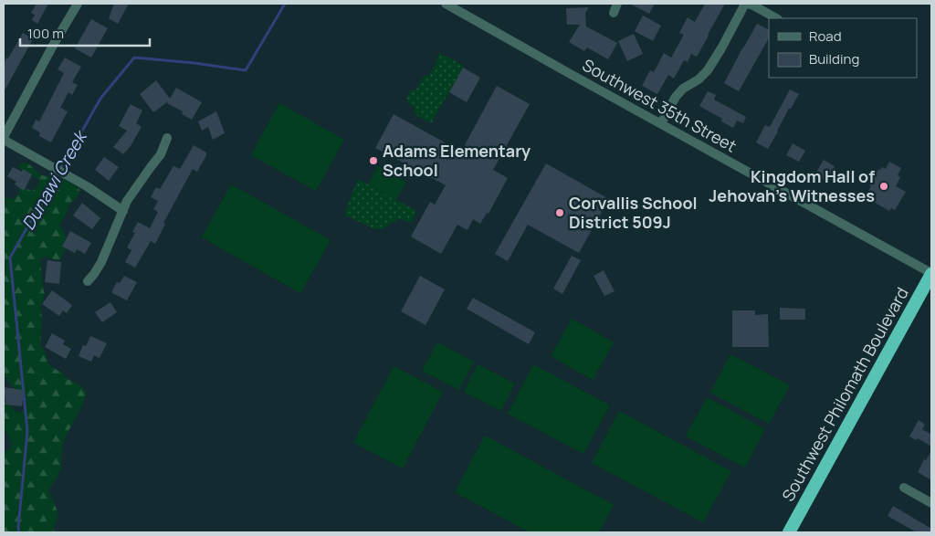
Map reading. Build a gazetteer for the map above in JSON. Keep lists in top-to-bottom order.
{
  "streets": {
    "highway": ["Southwest Philomath Boulevard"],
    "street": ["Southwest 35th Street"]
  },
  "crossings": [
    ["Southwest 35th Street", "Southwest Philomath Boulevard"]
  ],
  "water": ["Dunawi Creek"],
  "places": ["Adams Elementary School", "Kingdom Hall of Jehovah's Witnesses", "Corvallis School District 509J"],
  "legend": ["Road", "Building"],
  "scale_bar": "100 m"
}
